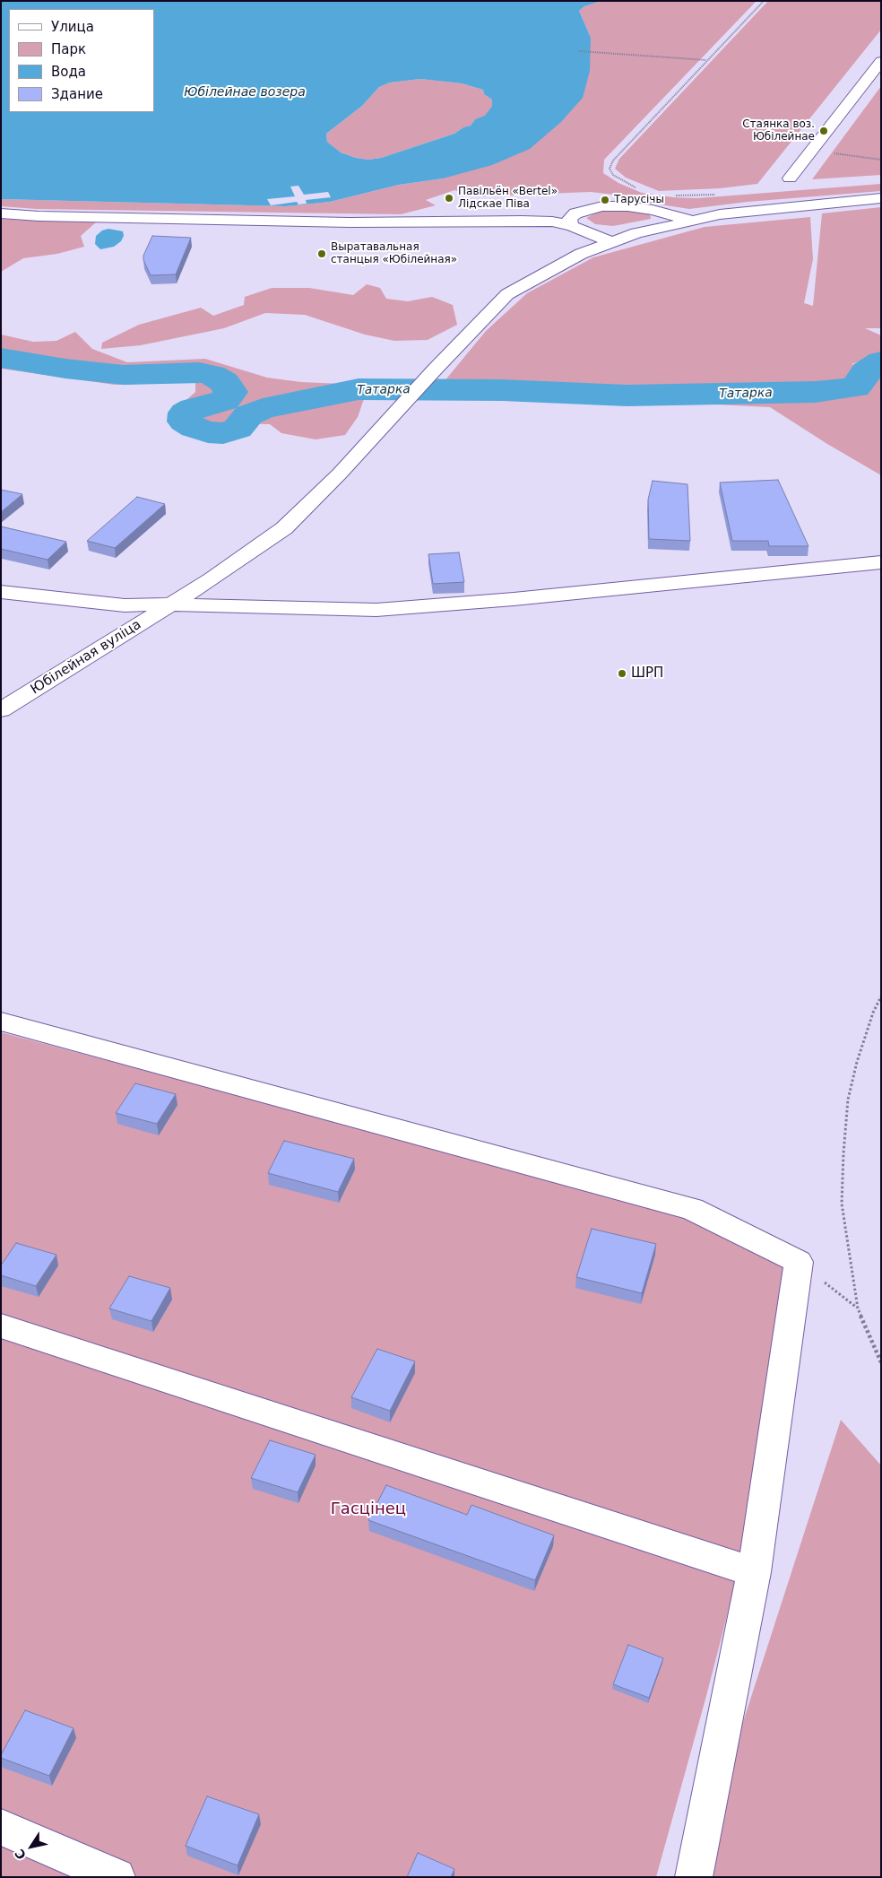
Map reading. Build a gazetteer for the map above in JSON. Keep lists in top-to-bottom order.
{
  "streets": {
    "street": ["Юбілейная вуліца"]
  },
  "water": ["Юбілейнае возера", "Татарка"],
  "parks": ["Гасцінец"],
  "places": [
    "Стаянка воз. Юбілейнае",
    "Павільён «Bertel» Лідскае Піва",
    "Тарусічы",
    "Выратавальная станцыя «Юбілейная»",
    "ШРП"
  ],
  "legend": [
    "Улица",
    "Парк",
    "Вода",
    "Здание"
  ],
  "north": "bottom left"
}
